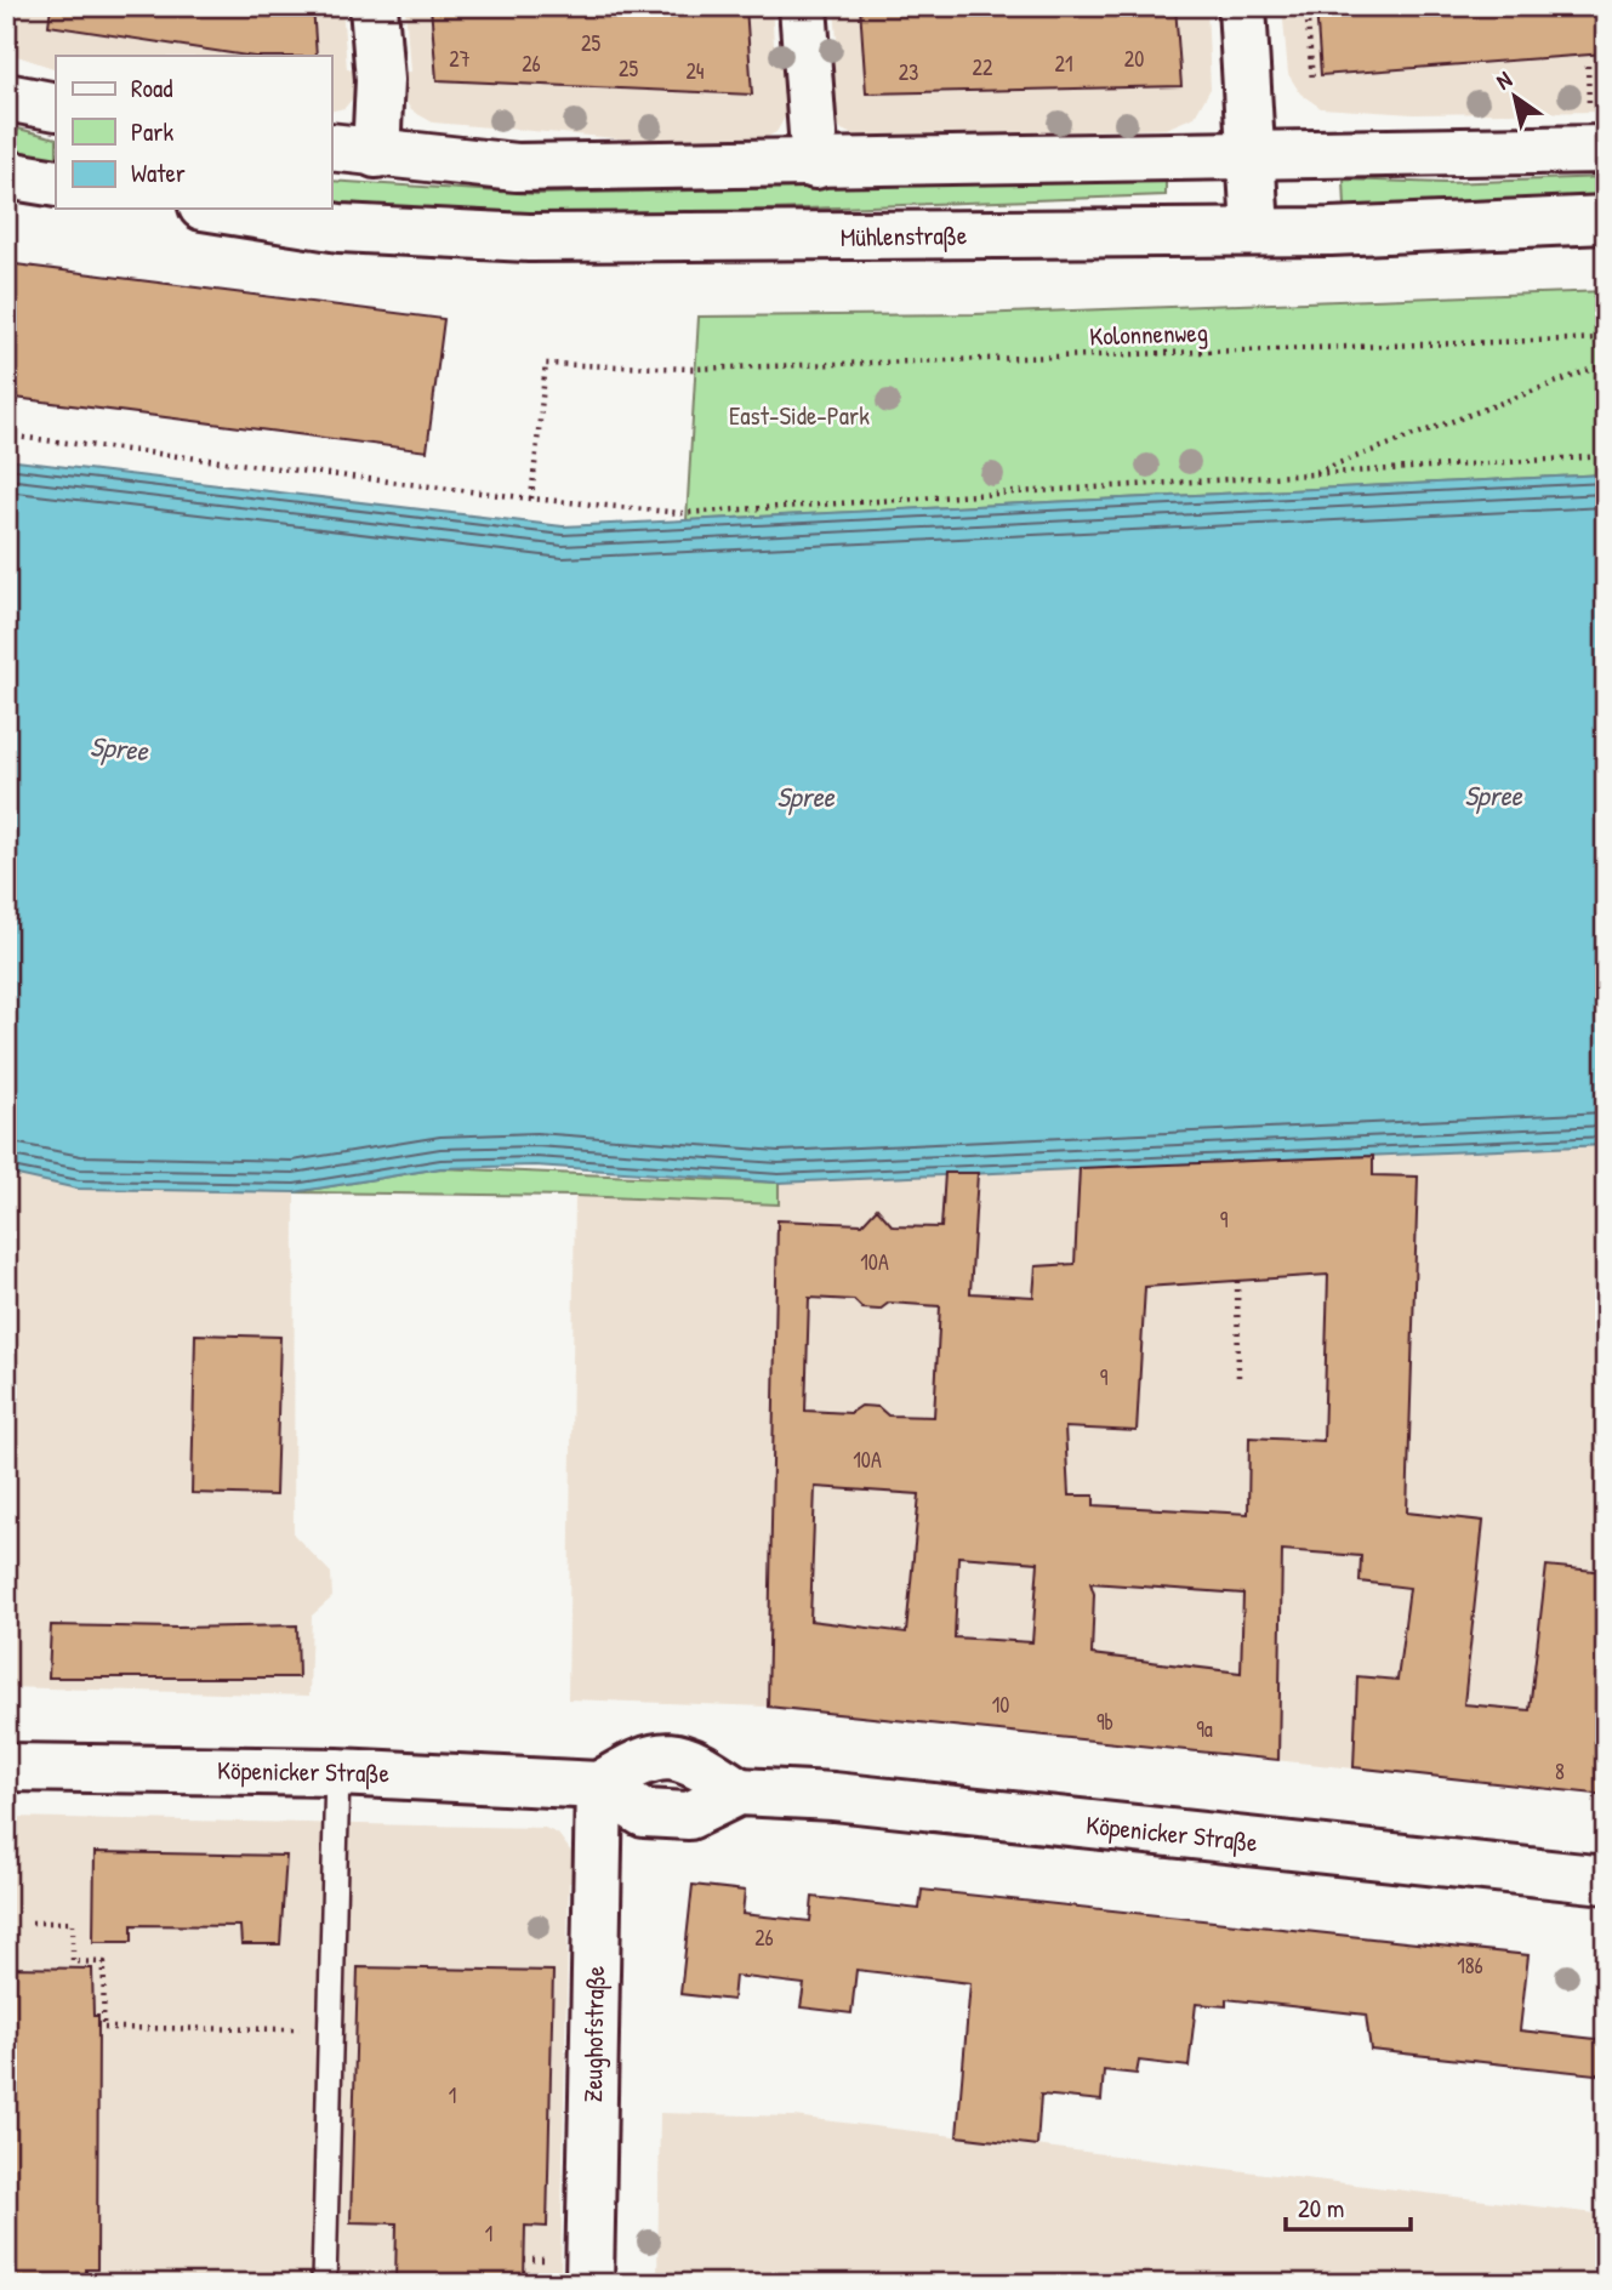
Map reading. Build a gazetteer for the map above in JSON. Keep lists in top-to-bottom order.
{
  "streets": {
    "main road": ["Mühlenstraße", "Köpenicker Straße", "Zeughofstraße"],
    "path": ["Kolonnenweg"]
  },
  "crossings": [
    ["Köpenicker Straße", "Zeughofstraße"]
  ],
  "water": ["Spree"],
  "parks": ["East-Side-Park"],
  "house_numbers": [
    "25",
    "27",
    "20",
    "26",
    "21",
    "22",
    "25",
    "24",
    "23",
    "9",
    "10A",
    "9",
    "10A",
    "10",
    "9b",
    "9a",
    "8",
    "26",
    "186",
    "1",
    "1"
  ],
  "legend": ["Road", "Park", "Water"],
  "scale_bar": "20 m",
  "north": "top left"
}
